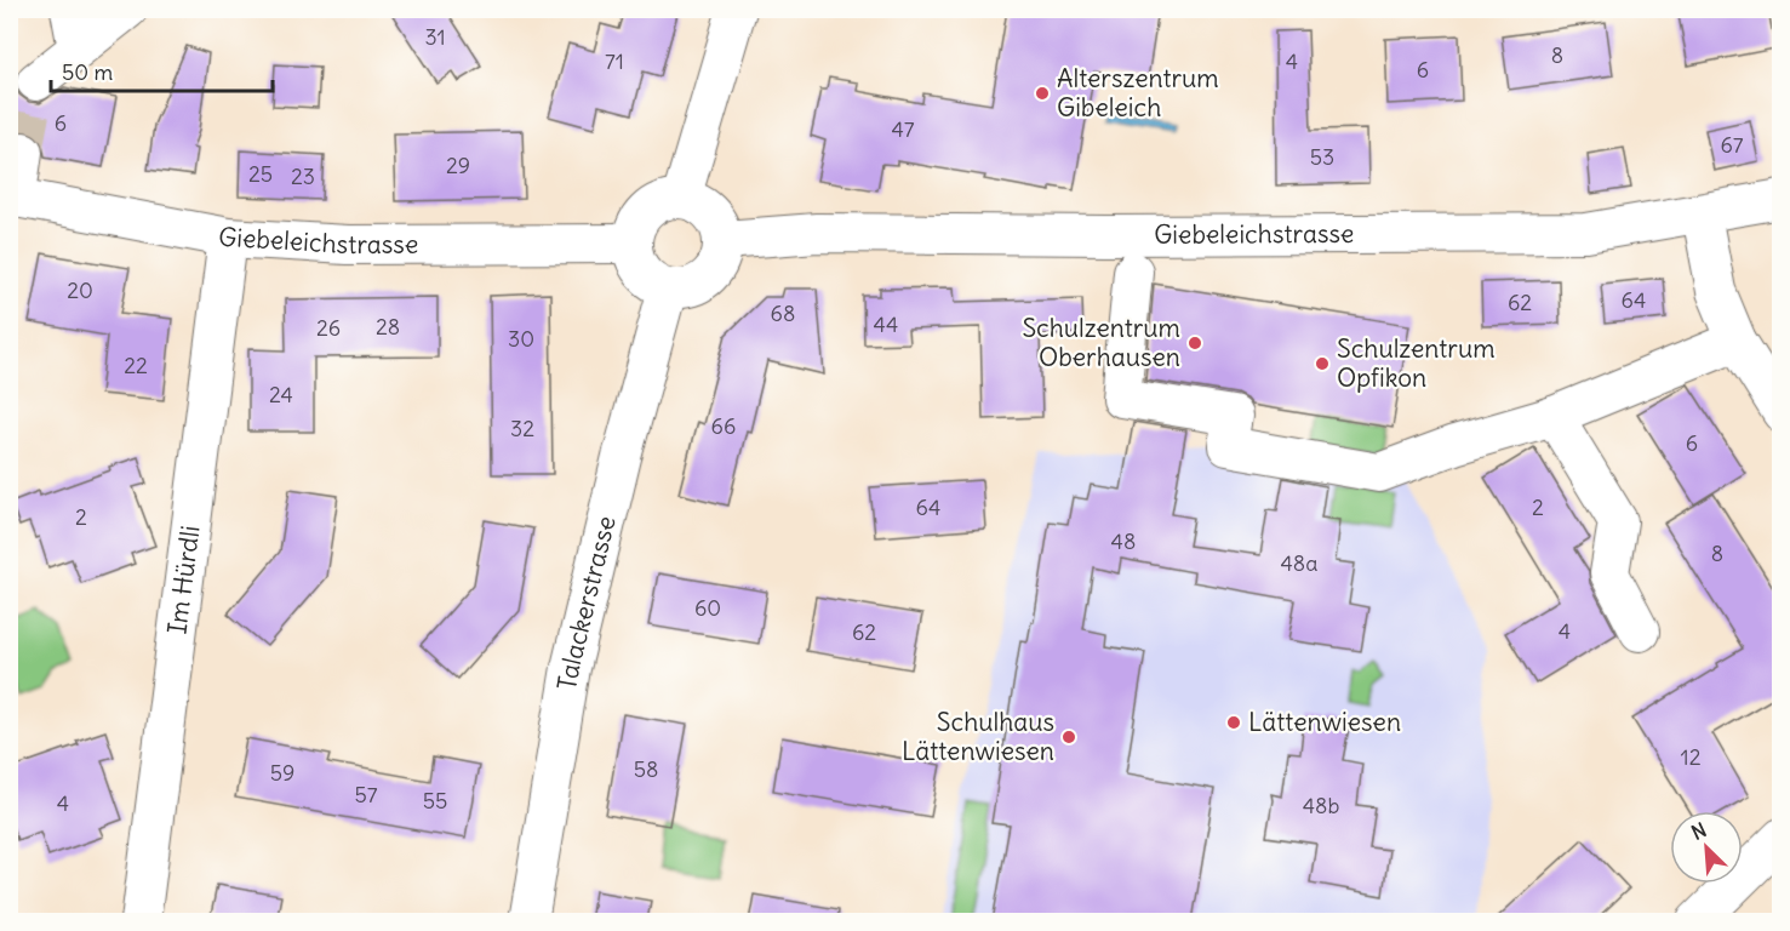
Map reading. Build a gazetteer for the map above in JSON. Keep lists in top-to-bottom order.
{
  "streets": {
    "street": ["Giebeleichstrasse", "Im Hürdli", "Talackerstrasse"]
  },
  "crossings": [
    ["Giebeleichstrasse", "Im Hürdli"],
    ["Giebeleichstrasse", "Talackerstrasse"]
  ],
  "places": [
    "Alterszentrum Gibeleich",
    "Schulzentrum Oberhausen",
    "Schulzentrum Opfikon",
    "Lättenwiesen",
    "Schulhaus Lättenwiesen"
  ],
  "house_numbers": [
    "31",
    "8",
    "71",
    "4",
    "6",
    "6",
    "47",
    "67",
    "53",
    "29",
    "25",
    "23",
    "20",
    "64",
    "62",
    "68",
    "44",
    "28",
    "26",
    "30",
    "22",
    "24",
    "66",
    "32",
    "6",
    "64",
    "2",
    "2",
    "48",
    "8",
    "48a",
    "60",
    "4",
    "62",
    "12",
    "58",
    "59",
    "57",
    "55",
    "4",
    "48b"
  ],
  "scale_bar": "50 m",
  "north": "top left"
}
